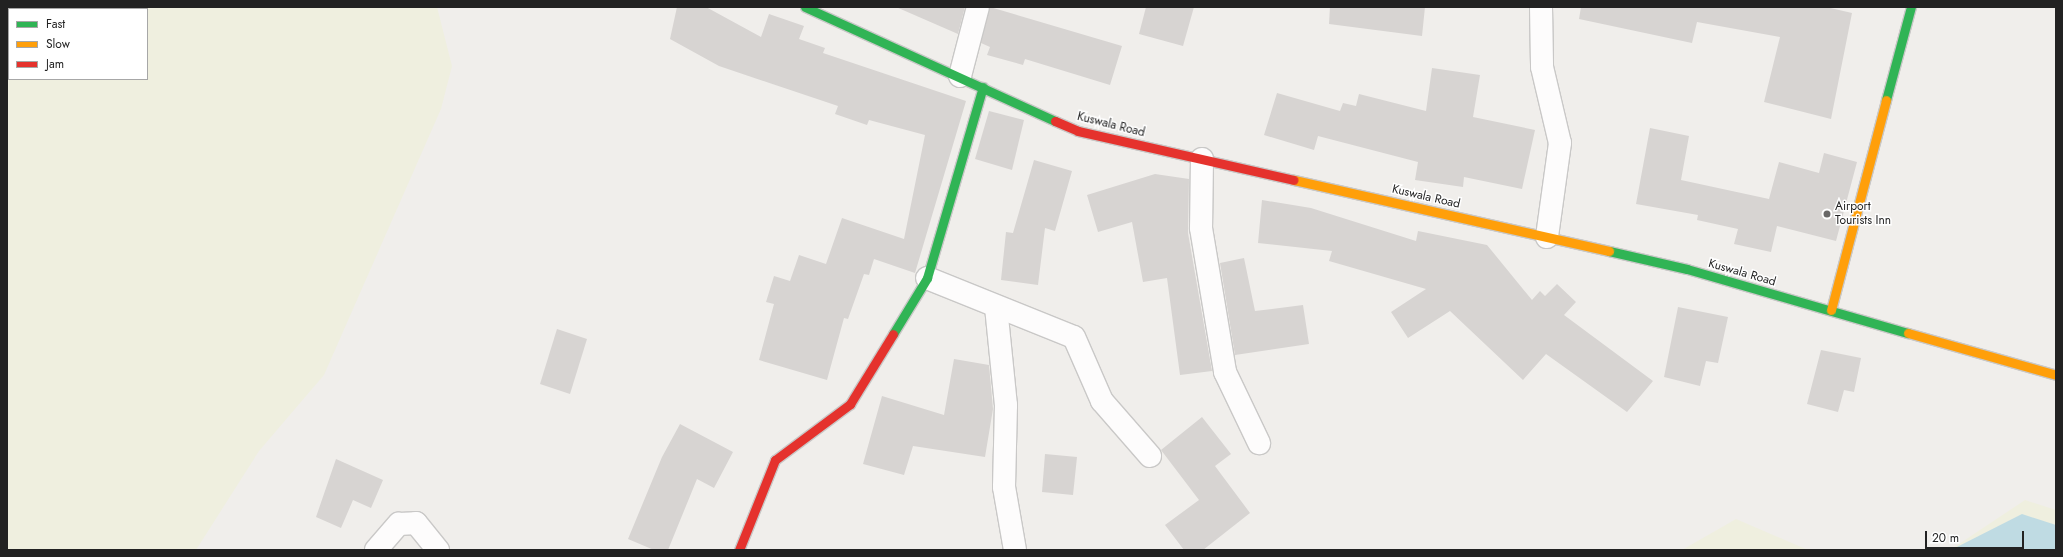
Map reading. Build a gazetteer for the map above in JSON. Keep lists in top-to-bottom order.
{
  "streets": {
    "street": ["Kuswala Road"]
  },
  "places": ["Airport Tourists Inn"],
  "legend": ["Fast", "Slow", "Jam"],
  "scale_bar": "20 m"
}
